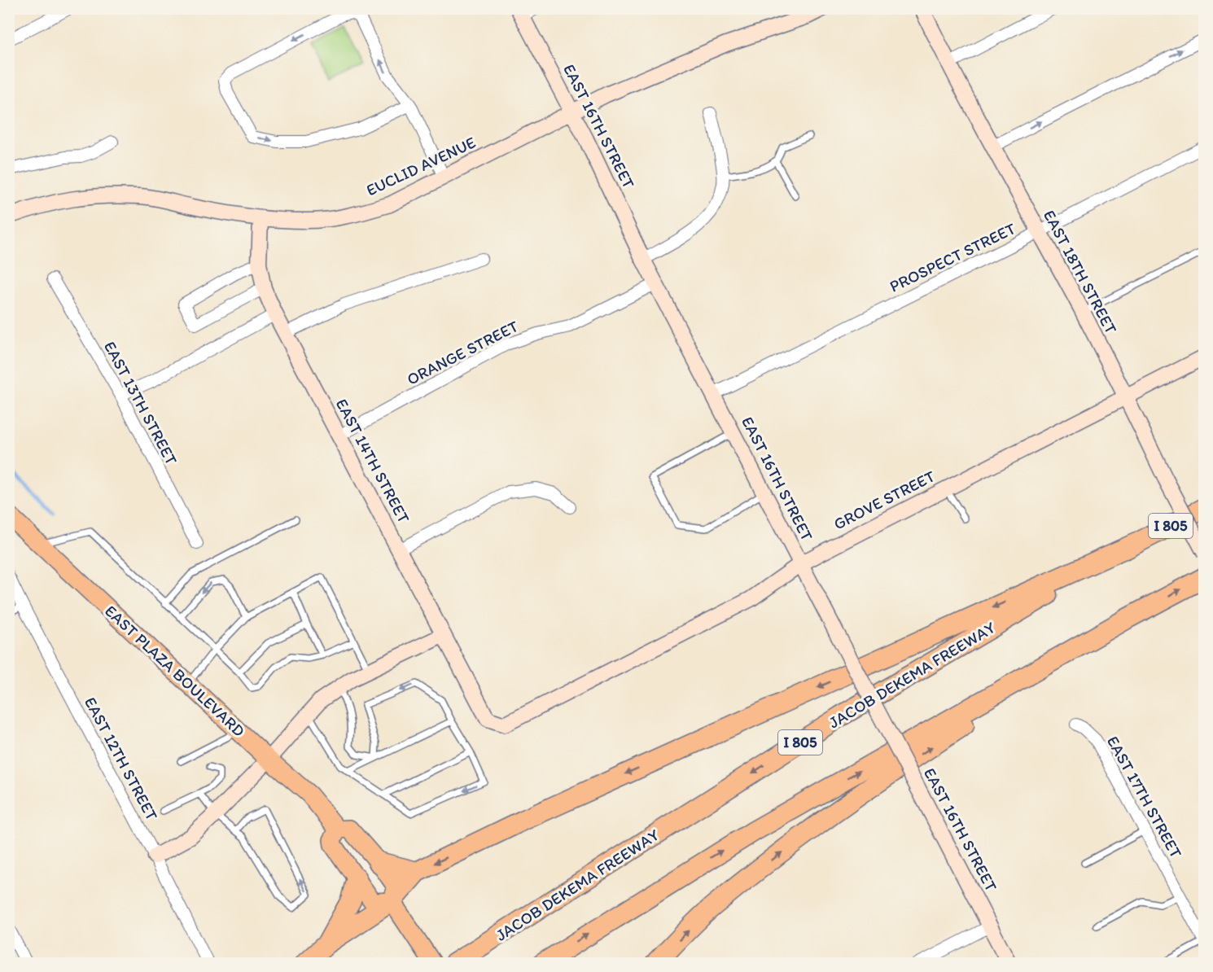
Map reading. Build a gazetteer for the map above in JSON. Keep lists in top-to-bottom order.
{
  "streets": {
    "highway": ["I 805", "JACOB DEKEMA FREEWAY"],
    "main road": ["EAST PLAZA BOULEVARD"],
    "street": [
      "EAST 16TH STREET",
      "EUCLID AVENUE",
      "PROSPECT STREET",
      "EAST 18TH STREET",
      "ORANGE STREET",
      "EAST 13TH STREET",
      "EAST 14TH STREET",
      "GROVE STREET",
      "EAST 12TH STREET",
      "EAST 17TH STREET"
    ]
  },
  "crossings": [
    ["EAST 16TH STREET", "EUCLID AVENUE"],
    ["EAST 16TH STREET", "PROSPECT STREET"],
    ["EAST 16TH STREET", "ORANGE STREET"],
    ["EAST 16TH STREET", "GROVE STREET"],
    ["EUCLID AVENUE", "EAST 14TH STREET"],
    ["PROSPECT STREET", "EAST 18TH STREET"],
    ["EAST 18TH STREET", "GROVE STREET"],
    ["ORANGE STREET", "EAST 14TH STREET"],
    ["EAST 14TH STREET", "GROVE STREET"]
  ]
}
